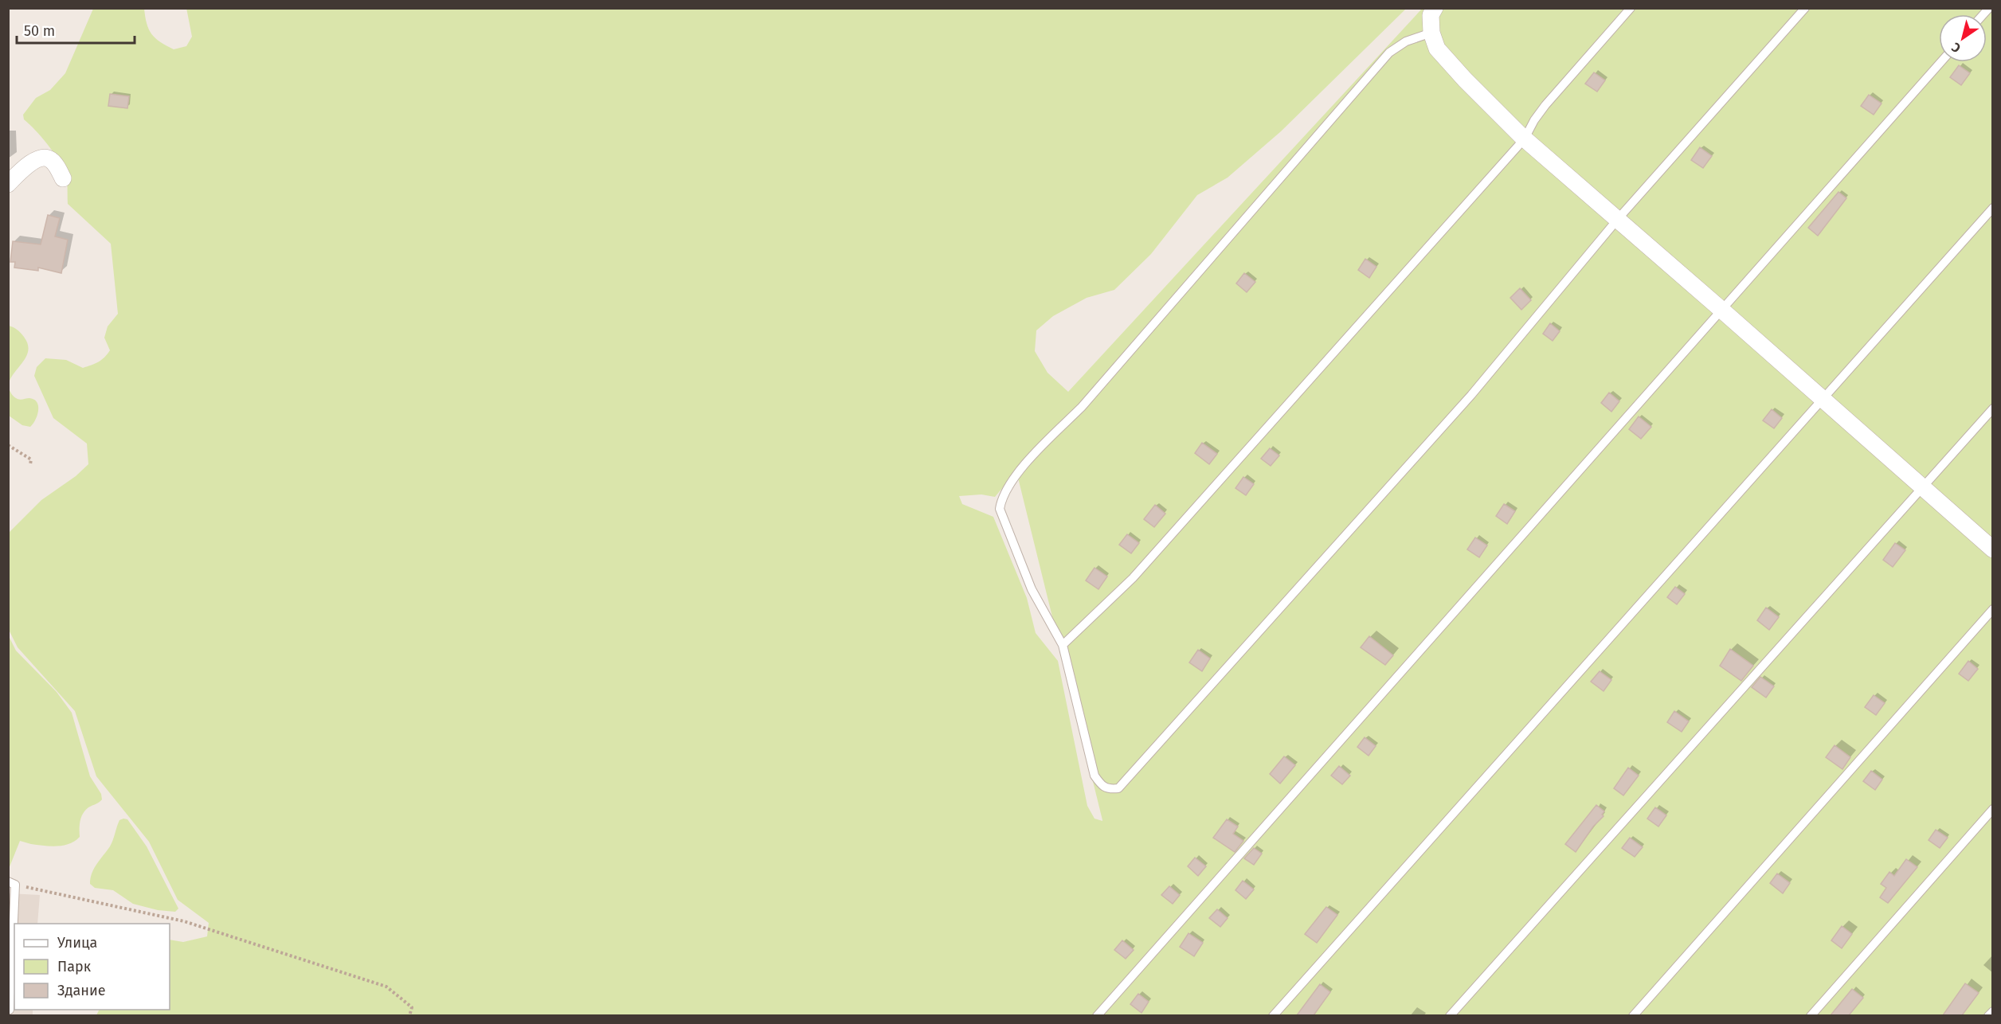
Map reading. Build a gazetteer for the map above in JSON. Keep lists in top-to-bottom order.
{
  "legend": ["Улица", "Парк", "Здание"],
  "scale_bar": "50 m",
  "north": "bottom left"
}
